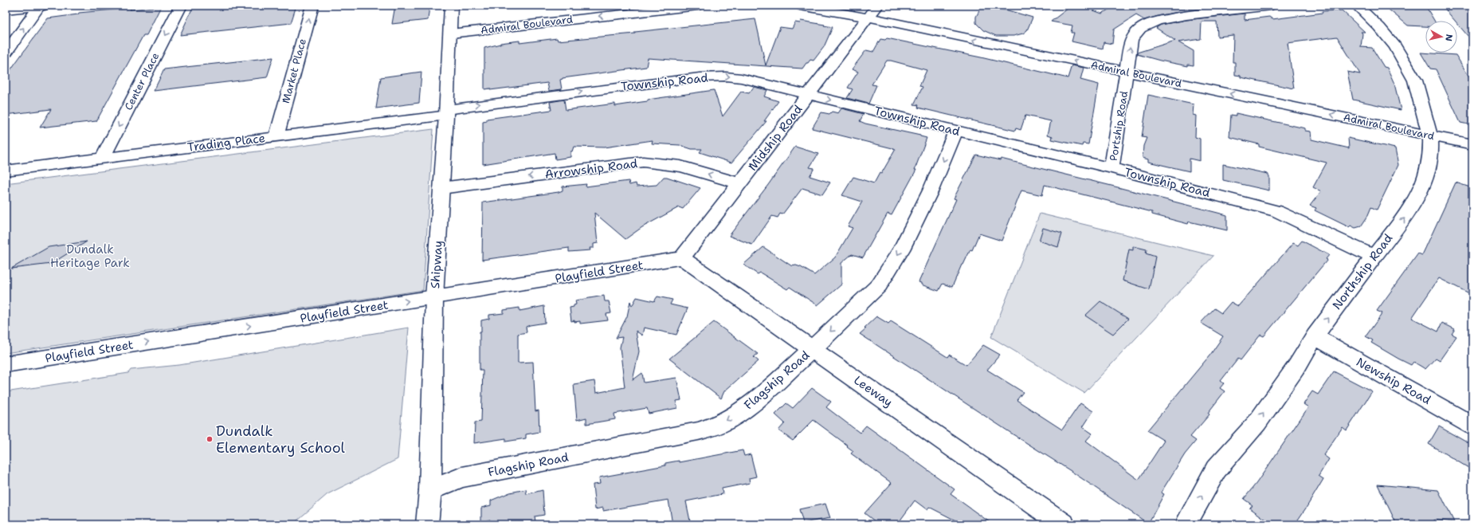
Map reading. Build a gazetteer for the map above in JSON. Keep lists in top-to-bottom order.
{
  "streets": {
    "street": [
      "Admiral Boulevard",
      "Market Place",
      "Center Place",
      "Township Road",
      "Portship Road",
      "Midship Road",
      "Trading Place",
      "Arrowship Road",
      "Shipway",
      "Playfield Street",
      "Northship Road",
      "Flagship Road",
      "Newship Road",
      "Leeway"
    ]
  },
  "crossings": [
    ["Admiral Boulevard", "Portship Road"],
    ["Admiral Boulevard", "Midship Road"],
    ["Admiral Boulevard", "Shipway"],
    ["Admiral Boulevard", "Northship Road"],
    ["Market Place", "Trading Place"],
    ["Center Place", "Trading Place"],
    ["Township Road", "Portship Road"],
    ["Township Road", "Midship Road"],
    ["Township Road", "Trading Place"],
    ["Township Road", "Shipway"],
    ["Township Road", "Northship Road"],
    ["Township Road", "Flagship Road"],
    ["Midship Road", "Arrowship Road"],
    ["Midship Road", "Playfield Street"],
    ["Midship Road", "Leeway"],
    ["Trading Place", "Shipway"],
    ["Arrowship Road", "Shipway"],
    ["Shipway", "Playfield Street"],
    ["Shipway", "Flagship Road"],
    ["Playfield Street", "Leeway"],
    ["Northship Road", "Newship Road"],
    ["Flagship Road", "Leeway"]
  ],
  "one_way": [
    "Admiral Boulevard",
    "Market Place",
    "Township Road",
    "Portship Road",
    "Arrowship Road",
    "Playfield Street",
    "Northship Road",
    "Flagship Road"
  ],
  "parks": ["Dundalk Heritage Park"],
  "places": ["Dundalk Elementary School"],
  "north": "right"
}
